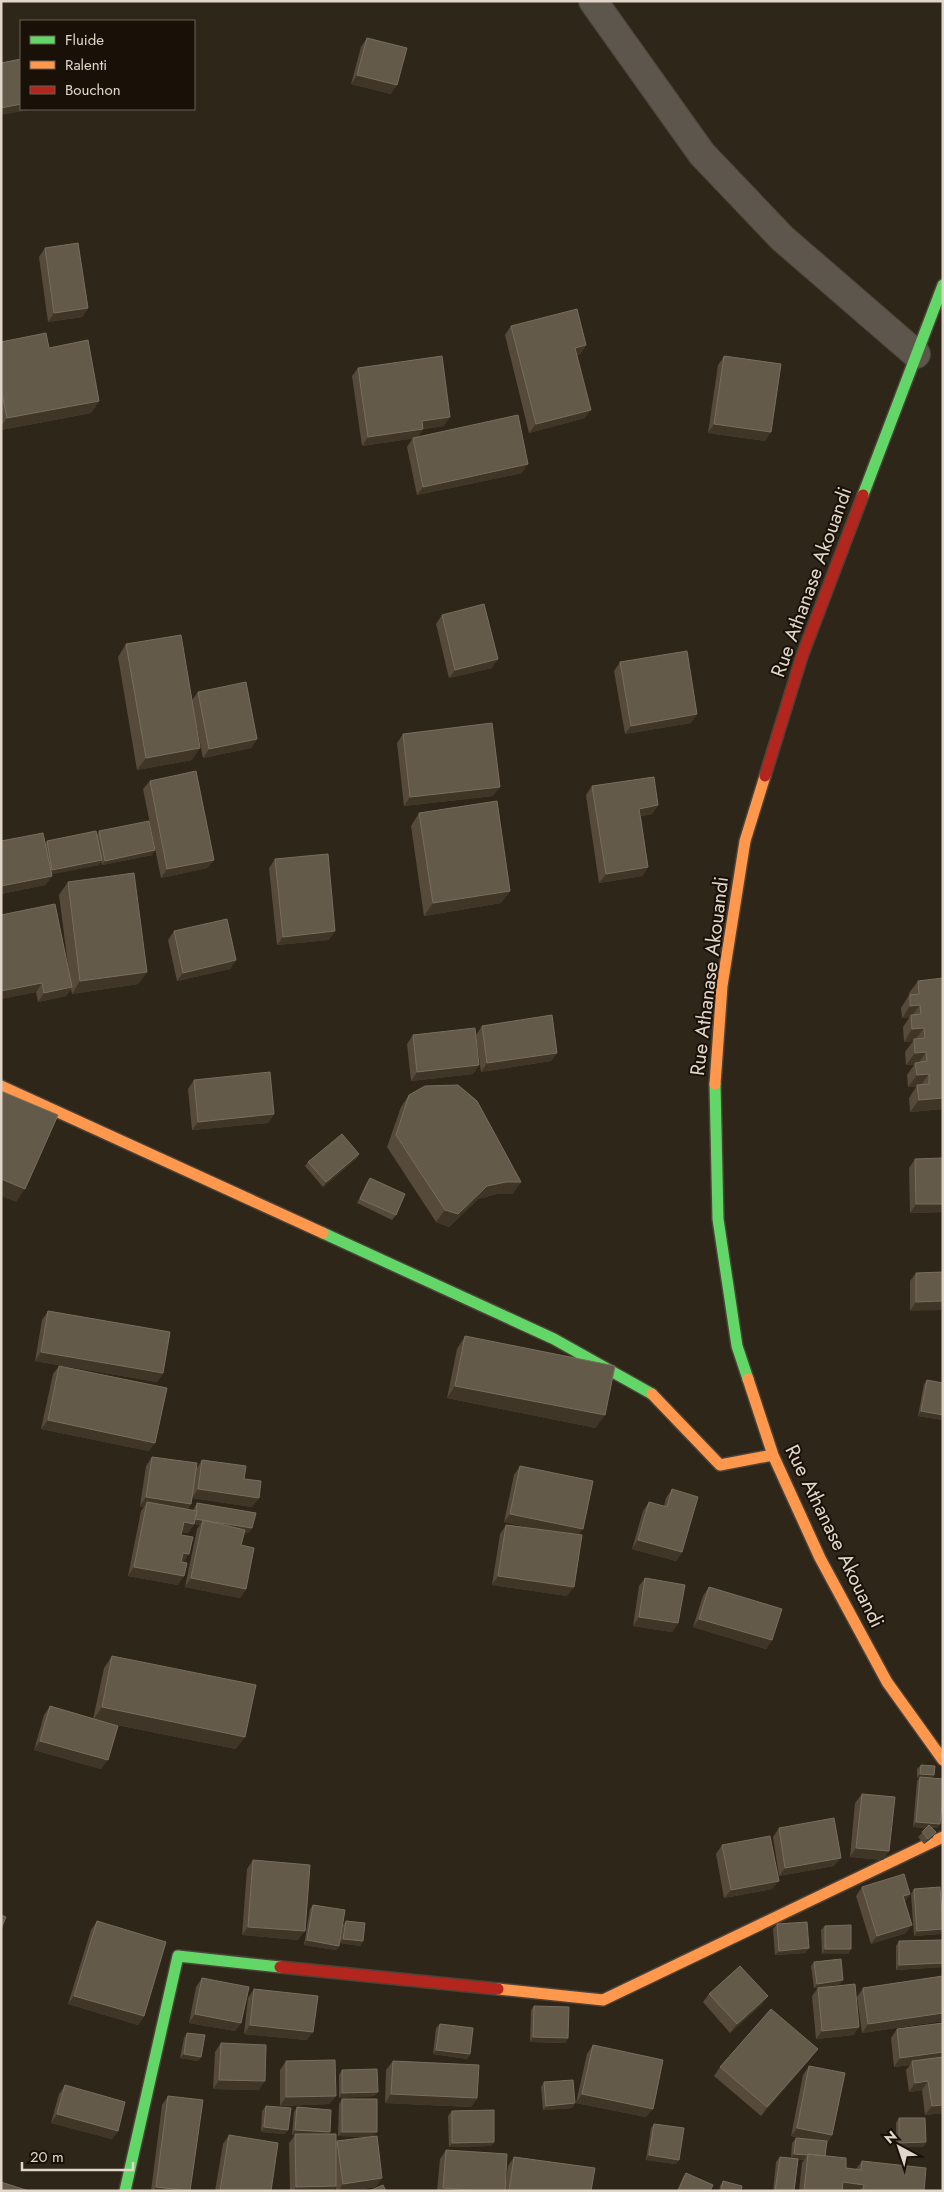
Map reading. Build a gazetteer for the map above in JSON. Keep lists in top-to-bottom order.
{
  "streets": {
    "street": ["Rue Athanase Akouandi"]
  },
  "legend": ["Fluide", "Ralenti", "Bouchon"],
  "scale_bar": "20 m",
  "north": "top left"
}
